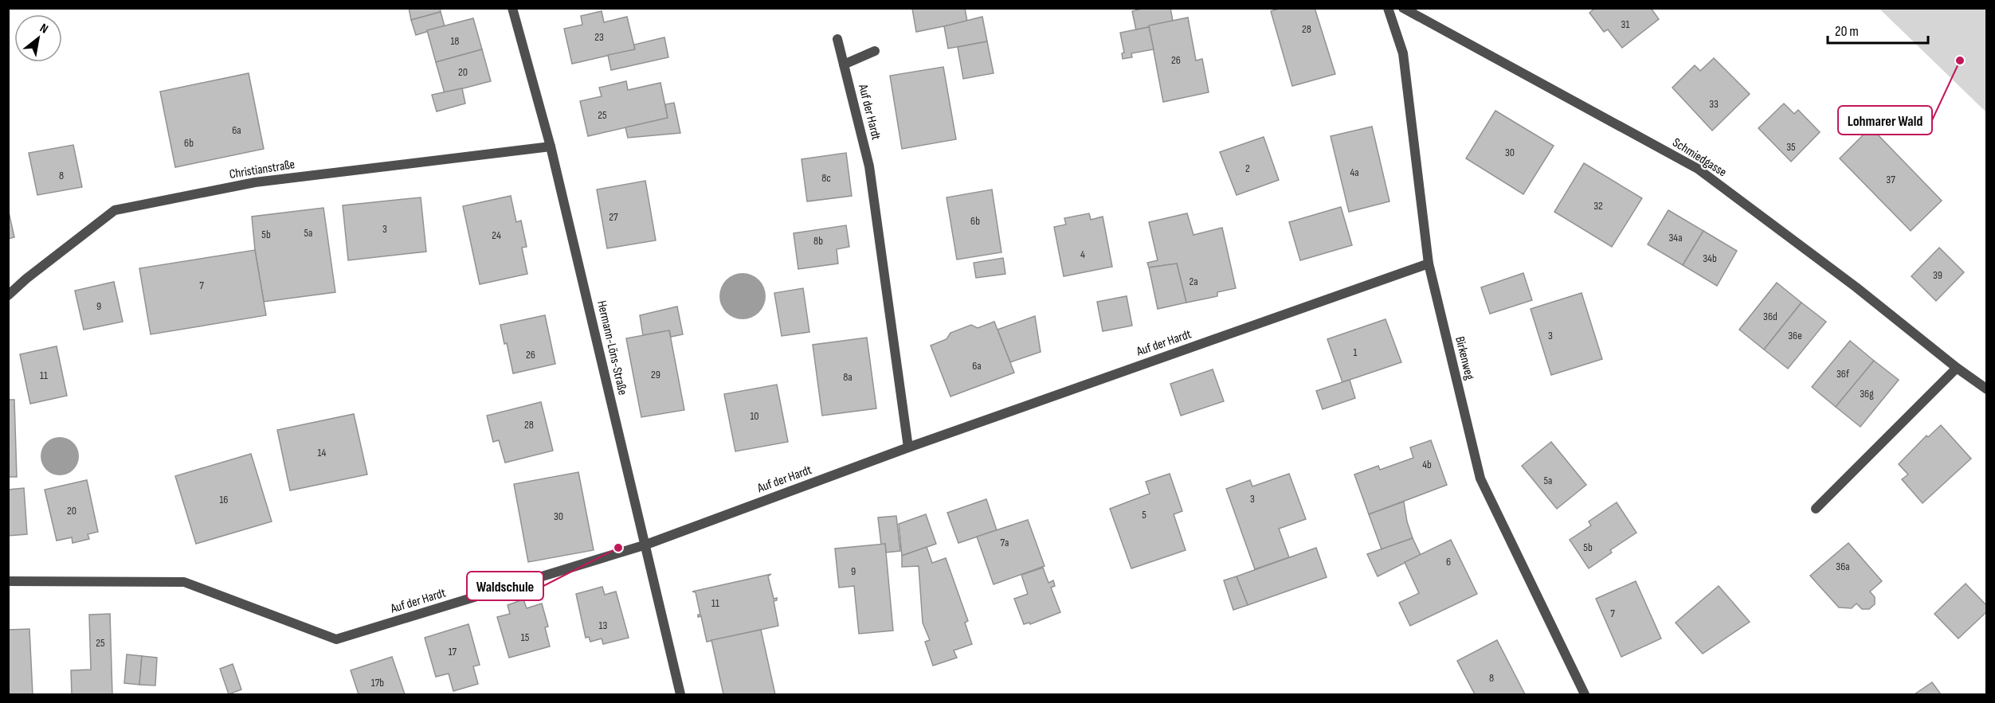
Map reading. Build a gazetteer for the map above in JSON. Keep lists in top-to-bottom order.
{
  "streets": {
    "street": [
      "Auf der Hardt",
      "Schmiedgasse",
      "Christianstraße",
      "Hermann-Löns-Straße",
      "Birkenweg"
    ]
  },
  "crossings": [
    ["Auf der Hardt", "Hermann-Löns-Straße"],
    ["Auf der Hardt", "Birkenweg"],
    ["Christianstraße", "Hermann-Löns-Straße"]
  ],
  "places": ["Lohmarer Wald", "Waldschule"],
  "house_numbers": [
    "31",
    "28",
    "23",
    "18",
    "26",
    "20",
    "33",
    "25",
    "6a",
    "6b",
    "35",
    "30",
    "2",
    "4a",
    "8",
    "8c",
    "37",
    "32",
    "27",
    "6b",
    "3",
    "5a",
    "5b",
    "24",
    "34a",
    "8b",
    "4",
    "34b",
    "39",
    "2a",
    "7",
    "9",
    "36d",
    "3",
    "36e",
    "1",
    "26",
    "6a",
    "36f",
    "29",
    "11",
    "8a",
    "36g",
    "10",
    "28",
    "14",
    "4b",
    "5a",
    "3",
    "16",
    "20",
    "5",
    "30",
    "7a",
    "5b",
    "6",
    "36a",
    "9",
    "11",
    "7",
    "13",
    "15",
    "25",
    "17",
    "8",
    "17b"
  ],
  "scale_bar": "20 m",
  "north": "top right"
}
